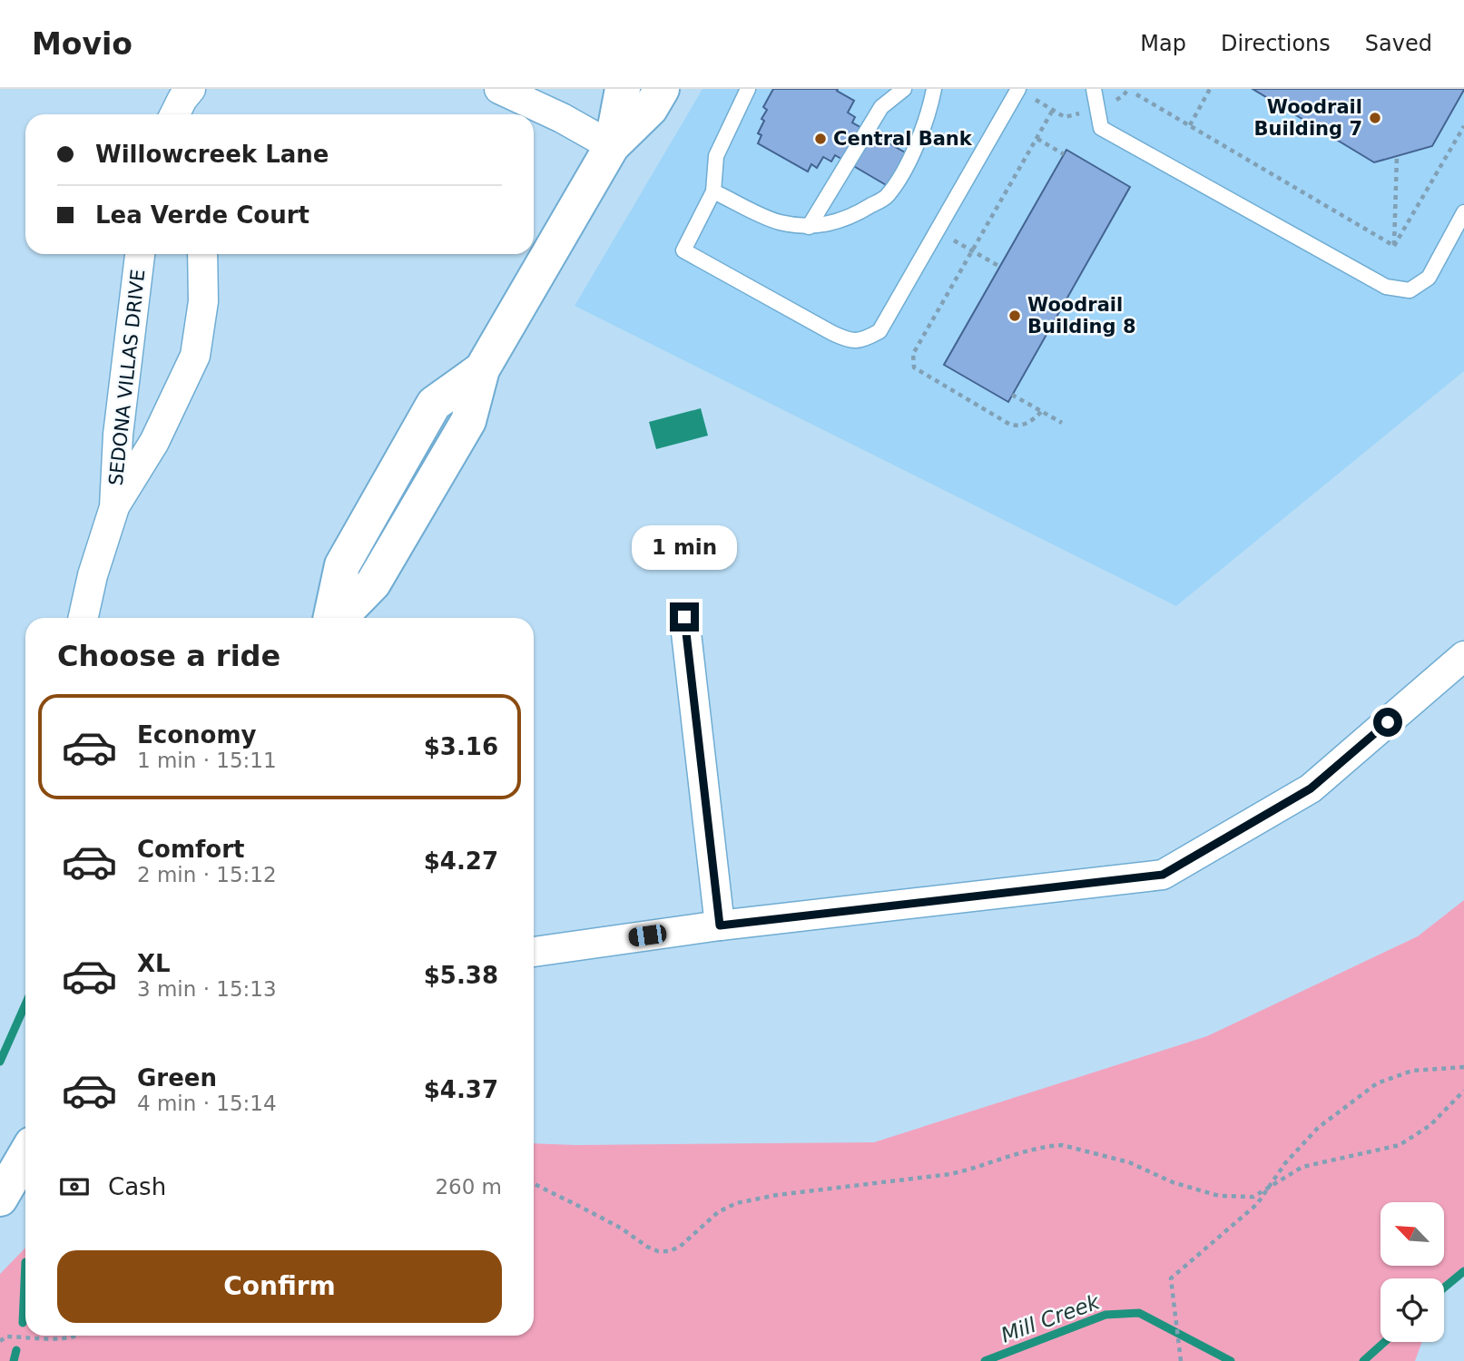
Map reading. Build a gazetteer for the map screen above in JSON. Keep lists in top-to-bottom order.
{
  "streets": {
    "street": ["SEDONA VILLAS DRIVE"]
  },
  "water": ["Mill Creek"],
  "places": ["Woodrail Building 7", "Central Bank", "Woodrail Building 8"],
  "north": "top left",
  "page": {
    "header": "Movio",
    "nav": ["Map", "Directions", "Saved"],
    "banner": ["Willowcreek Lane", "Lea Verde Court"],
    "bubble": "1 min",
    "heading": "Choose a ride",
    "list": [
      {
        "name": "Economy",
        "note": "1 min · 15:11",
        "value": "$3.16"
      },
      {
        "name": "Comfort",
        "note": "2 min · 15:12",
        "value": "$4.27"
      },
      {
        "name": "XL",
        "note": "3 min · 15:13",
        "value": "$5.38"
      },
      {
        "name": "Green",
        "note": "4 min · 15:14",
        "value": "$4.37"
      }
    ],
    "pay": ["Cash", "260 m"],
    "buttons": "Confirm"
  }
}
